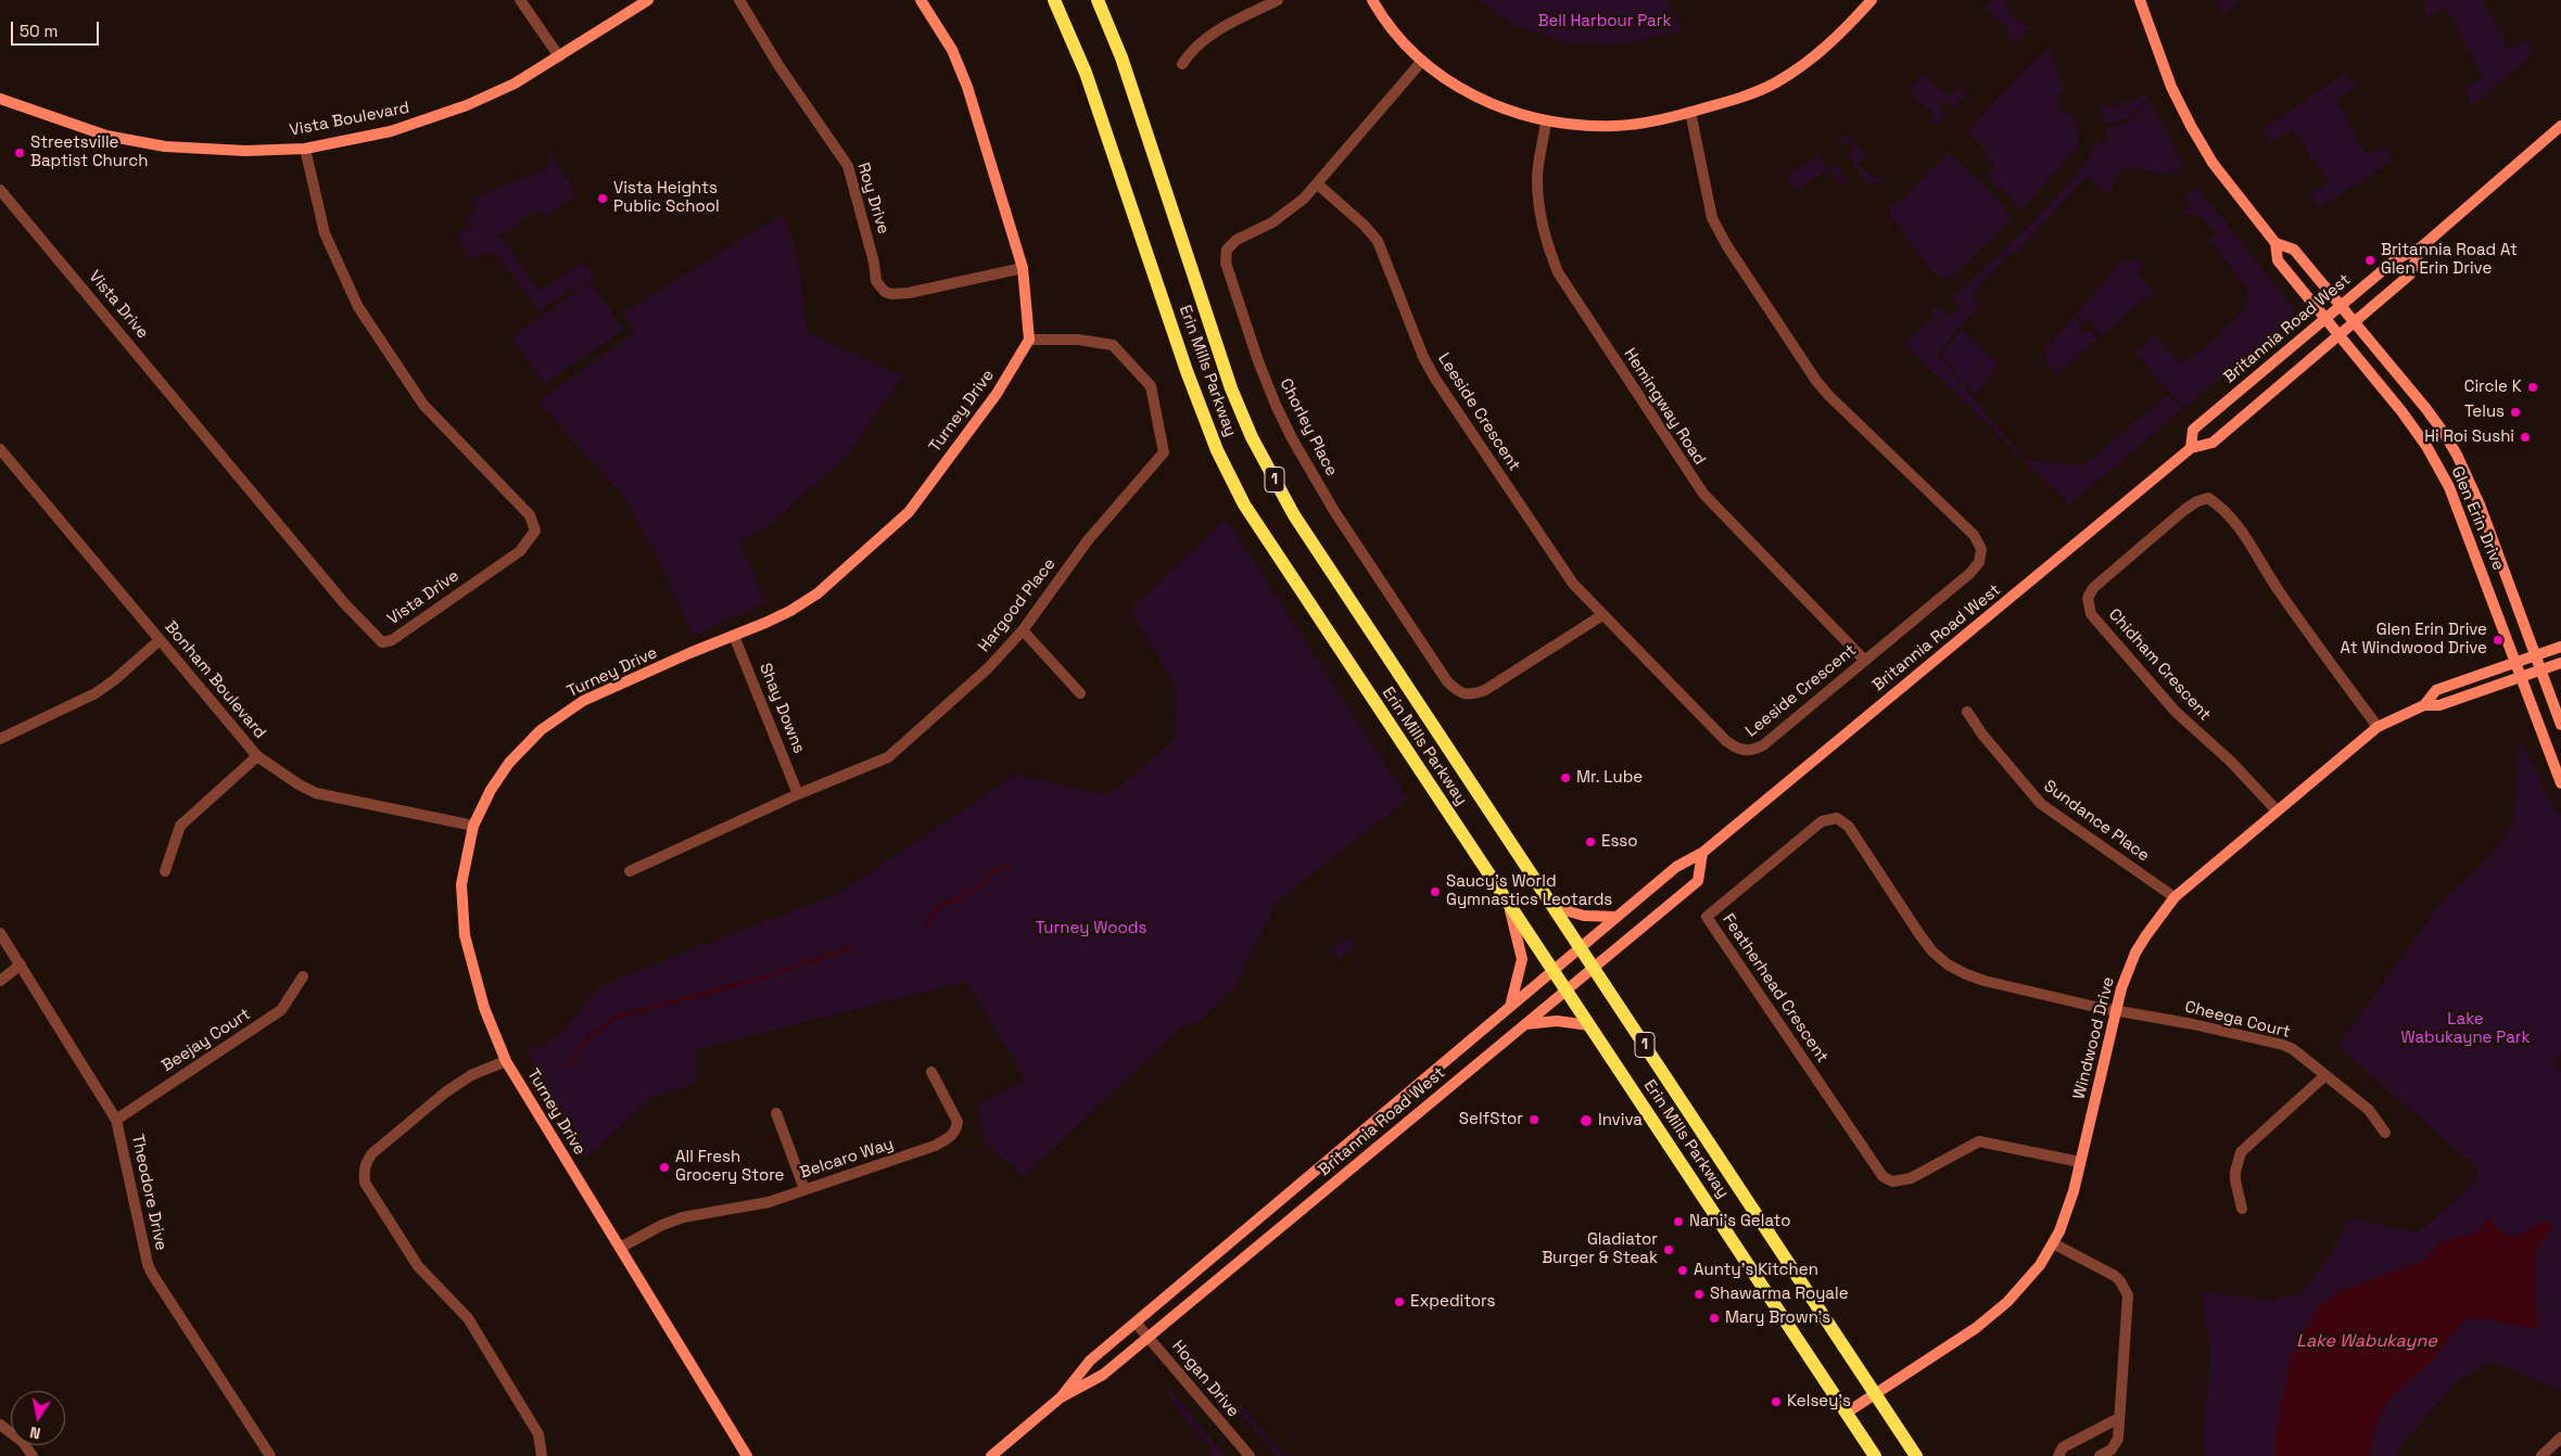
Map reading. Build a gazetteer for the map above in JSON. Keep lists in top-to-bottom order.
{
  "streets": {
    "main road": ["Erin Mills Parkway", "1"],
    "street": [
      "Vista Boulevard",
      "Roy Drive",
      "Vista Drive",
      "Britannia Road West",
      "Hemingway Road",
      "Turney Drive",
      "Leeside Crescent",
      "Chorley Place",
      "Glen Erin Drive",
      "Hargood Place",
      "Chidham Crescent",
      "Bonham Boulevard",
      "Shay Downs",
      "Sundance Place",
      "Featherhead Crescent",
      "Cheega Court",
      "Windwood Drive",
      "Beejay Court",
      "Belcaro Way",
      "Theodore Drive",
      "Hogan Drive"
    ]
  },
  "crossings": [
    ["Vista Boulevard", "Vista Drive"],
    ["Britannia Road West", "Erin Mills Parkway"],
    ["Britannia Road West", "Glen Erin Drive"],
    ["Britannia Road West", "Hogan Drive"],
    ["Erin Mills Parkway", "Windwood Drive"],
    ["Hemingway Road", "Leeside Crescent"],
    ["Turney Drive", "Hargood Place"],
    ["Turney Drive", "Bonham Boulevard"],
    ["Turney Drive", "Shay Downs"],
    ["Turney Drive", "Belcaro Way"],
    ["Leeside Crescent", "Chorley Place"],
    ["Glen Erin Drive", "Windwood Drive"],
    ["Hargood Place", "Shay Downs"],
    ["Chidham Crescent", "Windwood Drive"],
    ["Sundance Place", "Windwood Drive"],
    ["Featherhead Crescent", "Cheega Court"],
    ["Featherhead Crescent", "Windwood Drive"],
    ["Cheega Court", "Windwood Drive"],
    ["Beejay Court", "Theodore Drive"]
  ],
  "water": ["Lake Wabukayne"],
  "parks": ["Bell Harbour Park", "Turney Woods", "Lake Wabukayne Park"],
  "places": [
    "Streetsville Baptist Church",
    "Vista Heights Public School",
    "Britannia Road At Glen Erin Drive",
    "Circle K",
    "Telus",
    "Hi Roi Sushi",
    "Glen Erin Drive At Windwood Drive",
    "Mr. Lube",
    "Esso",
    "Saucy's World Gymnastics Leotards",
    "SelfStor",
    "Inviva",
    "All Fresh Grocery Store",
    "Nani’s Gelato",
    "Gladiator Burger & Steak",
    "Aunty's Kitchen",
    "Shawarma Royale",
    "Expeditors",
    "Mary Brown's",
    "Kelsey's"
  ],
  "scale_bar": "50 m",
  "north": "bottom"
}
